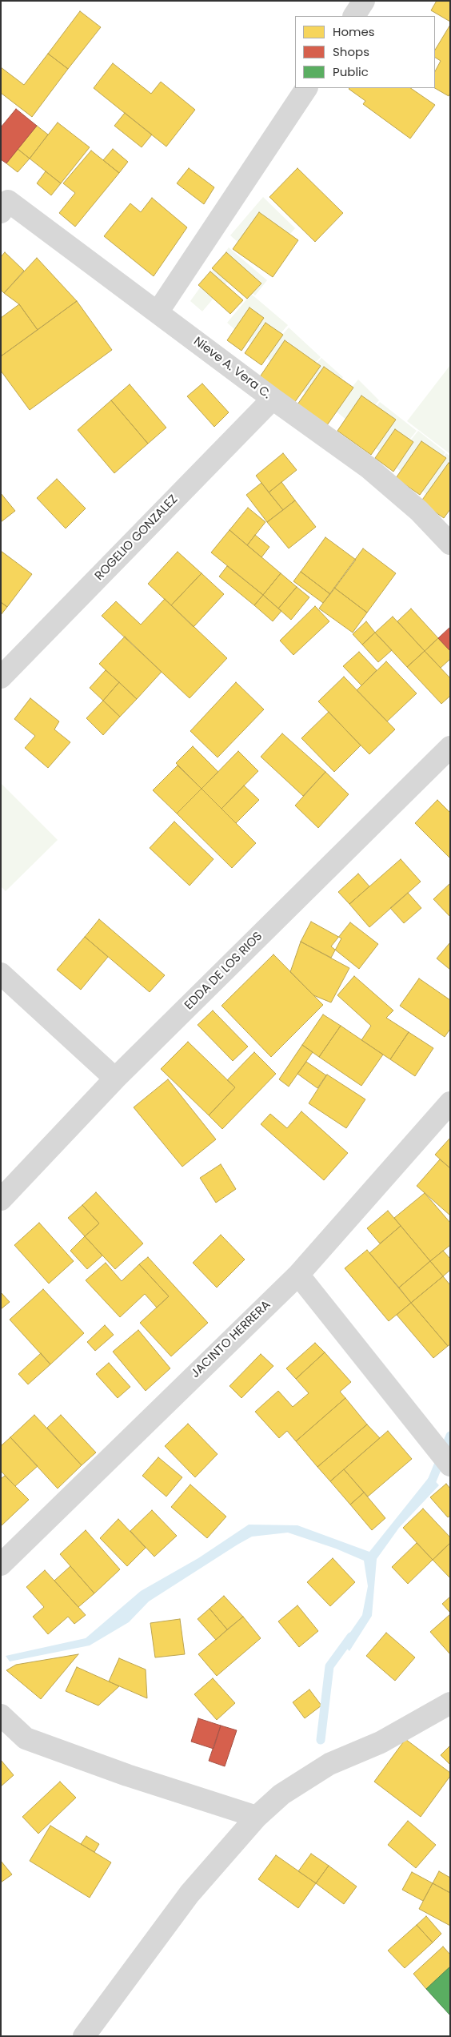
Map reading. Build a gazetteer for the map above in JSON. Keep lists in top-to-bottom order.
{
  "streets": {
    "street": [
      "Nieve A. Vera C.",
      "ROGELIO GONZALEZ",
      "EDDA DE LOS RIOS",
      "JACINTO HERRERA"
    ]
  },
  "crossings": [
    ["Nieve A. Vera C.", "ROGELIO GONZALEZ"]
  ],
  "legend": ["Homes", "Shops", "Public"]
}
